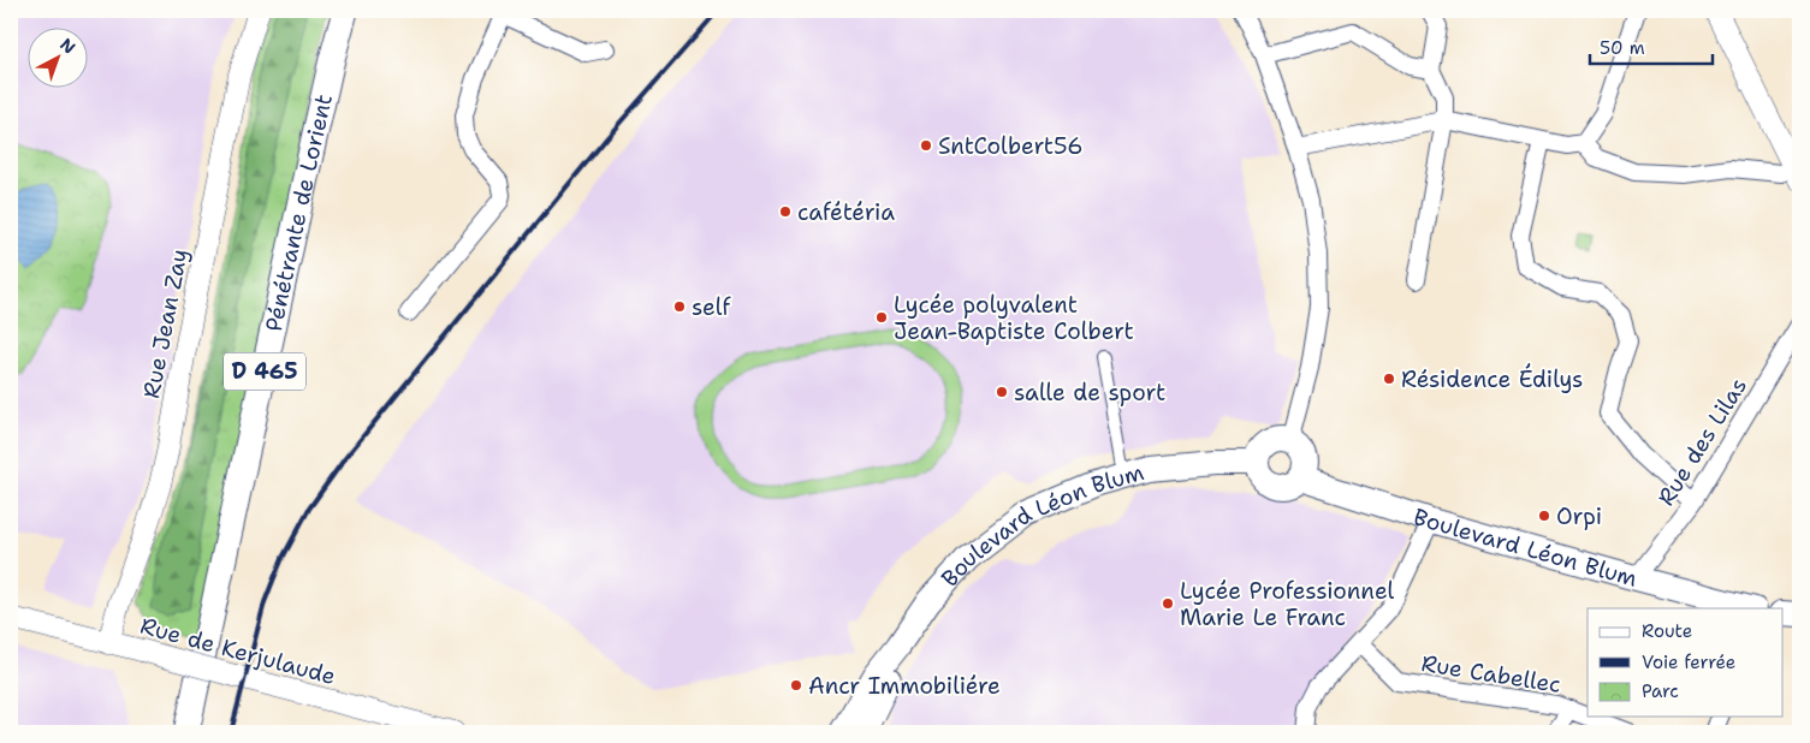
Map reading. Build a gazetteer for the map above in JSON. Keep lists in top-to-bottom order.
{
  "streets": {
    "main road": ["Pénétrante de Lorient", "D 465", "Boulevard Léon Blum"],
    "street": [
      "Rue Jean Zay",
      "Rue des Lilas",
      "Rue de Kerjulaude",
      "Rue Cabellec"
    ]
  },
  "crossings": [
    ["Rue Jean Zay", "Rue de Kerjulaude"],
    ["Rue des Lilas", "Boulevard Léon Blum"]
  ],
  "places": [
    "SntColbert56",
    "cafétéria",
    "self",
    "Lycée polyvalent Jean-Baptiste Colbert",
    "Résidence Édilys",
    "salle de sport",
    "Orpi",
    "Lycée Professionnel Marie Le Franc",
    "Ancr Immobiliére"
  ],
  "legend": ["Route", "Voie ferrée", "Parc"],
  "scale_bar": "50 m",
  "north": "top right"
}
